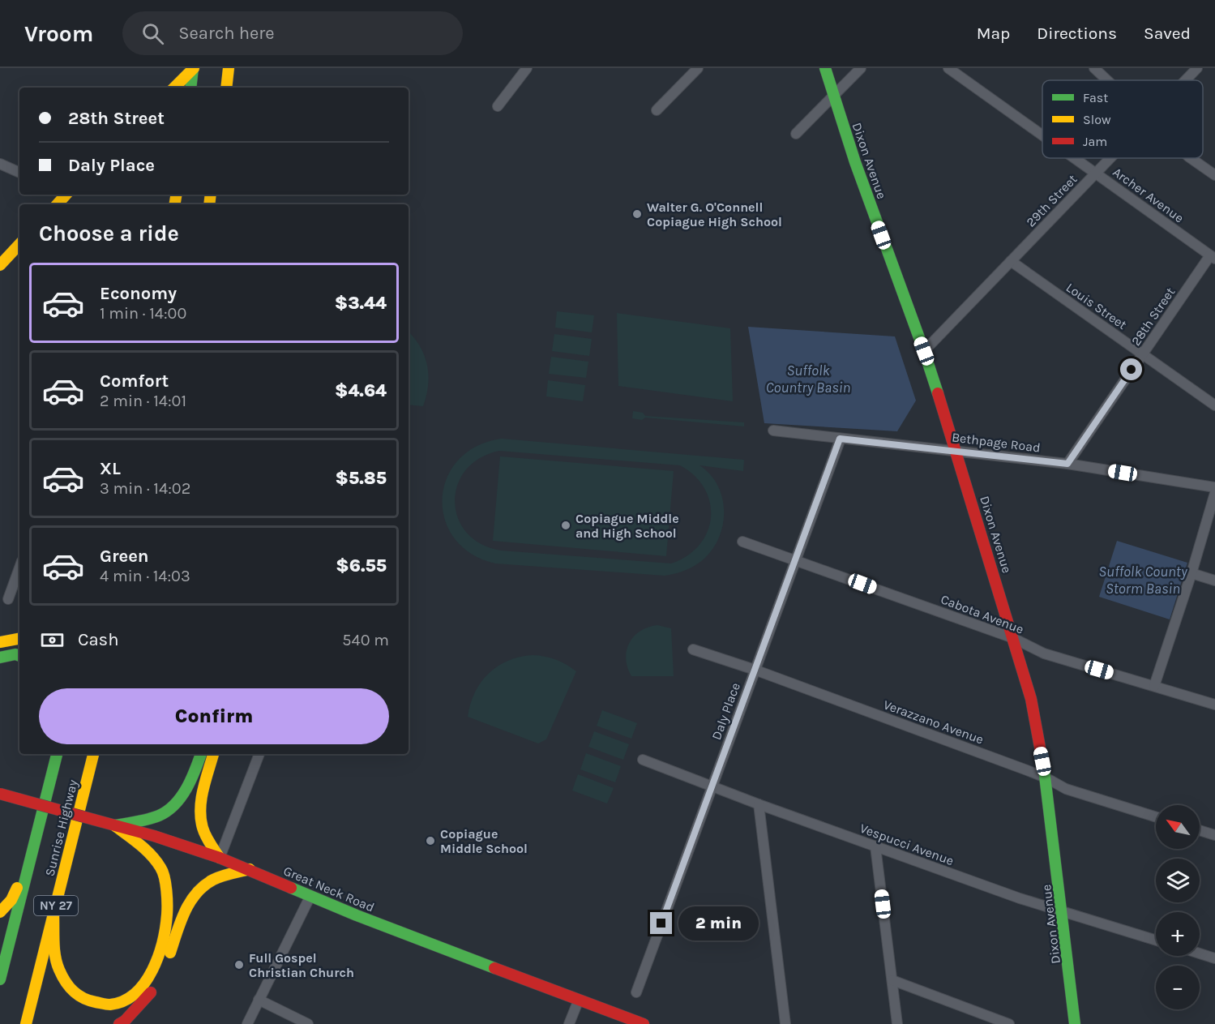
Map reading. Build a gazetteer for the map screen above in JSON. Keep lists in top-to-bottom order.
{
  "streets": {
    "main road": [
      "Dixon Avenue",
      "Sunrise Highway",
      "Great Neck Road",
      "NY 27"
    ],
    "street": [
      "Archer Avenue",
      "29th Street",
      "Louis Street",
      "28th Street",
      "Bethpage Road",
      "Cabota Avenue",
      "Daly Place",
      "Verazzano Avenue",
      "Vespucci Avenue"
    ]
  },
  "crossings": [
    ["Dixon Avenue", "29th Street"],
    ["Dixon Avenue", "Bethpage Road"],
    ["Dixon Avenue", "Cabota Avenue"],
    ["Dixon Avenue", "Verazzano Avenue"],
    ["Dixon Avenue", "Vespucci Avenue"],
    ["Archer Avenue", "29th Street"],
    ["Archer Avenue", "28th Street"],
    ["29th Street", "Louis Street"],
    ["Louis Street", "28th Street"],
    ["28th Street", "Bethpage Road"],
    ["Bethpage Road", "Daly Place"],
    ["Cabota Avenue", "Daly Place"],
    ["Daly Place", "Verazzano Avenue"],
    ["Daly Place", "Vespucci Avenue"]
  ],
  "water": ["Suffolk Country Basin", "Suffolk County Storm Basin"],
  "places": [
    "Walter G. O'Connell Copiague High School",
    "Copiague Middle and High School",
    "Copiague Middle School",
    "Full Gospel Christian Church"
  ],
  "legend": ["Fast", "Slow", "Jam"],
  "north": "top left",
  "page": {
    "header": "Vroom",
    "search": "Search here",
    "nav": ["Map", "Directions", "Saved"],
    "banner": ["28th Street", "Daly Place"],
    "heading": "Choose a ride",
    "list": [
      {
        "name": "Economy",
        "note": "1 min · 14:00",
        "value": "$3.44"
      },
      {
        "name": "Comfort",
        "note": "2 min · 14:01",
        "value": "$4.64"
      },
      {
        "name": "XL",
        "note": "3 min · 14:02",
        "value": "$5.85"
      },
      {
        "name": "Green",
        "note": "4 min · 14:03",
        "value": "$6.55"
      }
    ],
    "pay": ["Cash", "540 m"],
    "buttons": "Confirm",
    "map_buttons": ["+", "−"],
    "bubble": "2 min"
  }
}
